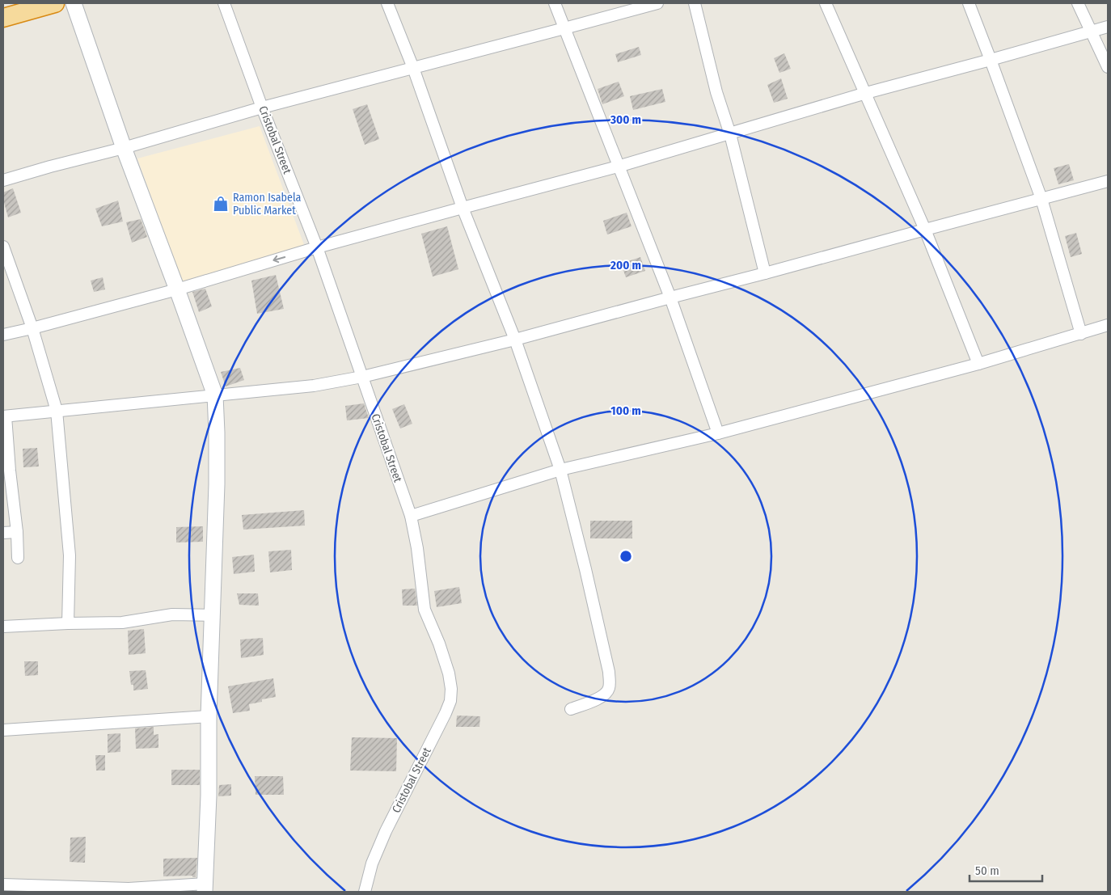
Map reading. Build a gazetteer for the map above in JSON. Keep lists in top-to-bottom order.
{
  "streets": {
    "street": ["Cristobal Street"]
  },
  "places": {
    "shop": ["Ramon Isabela Public Market"]
  },
  "scale_bar": "50 m",
  "rings": ["300 m", "200 m", "100 m"]
}
